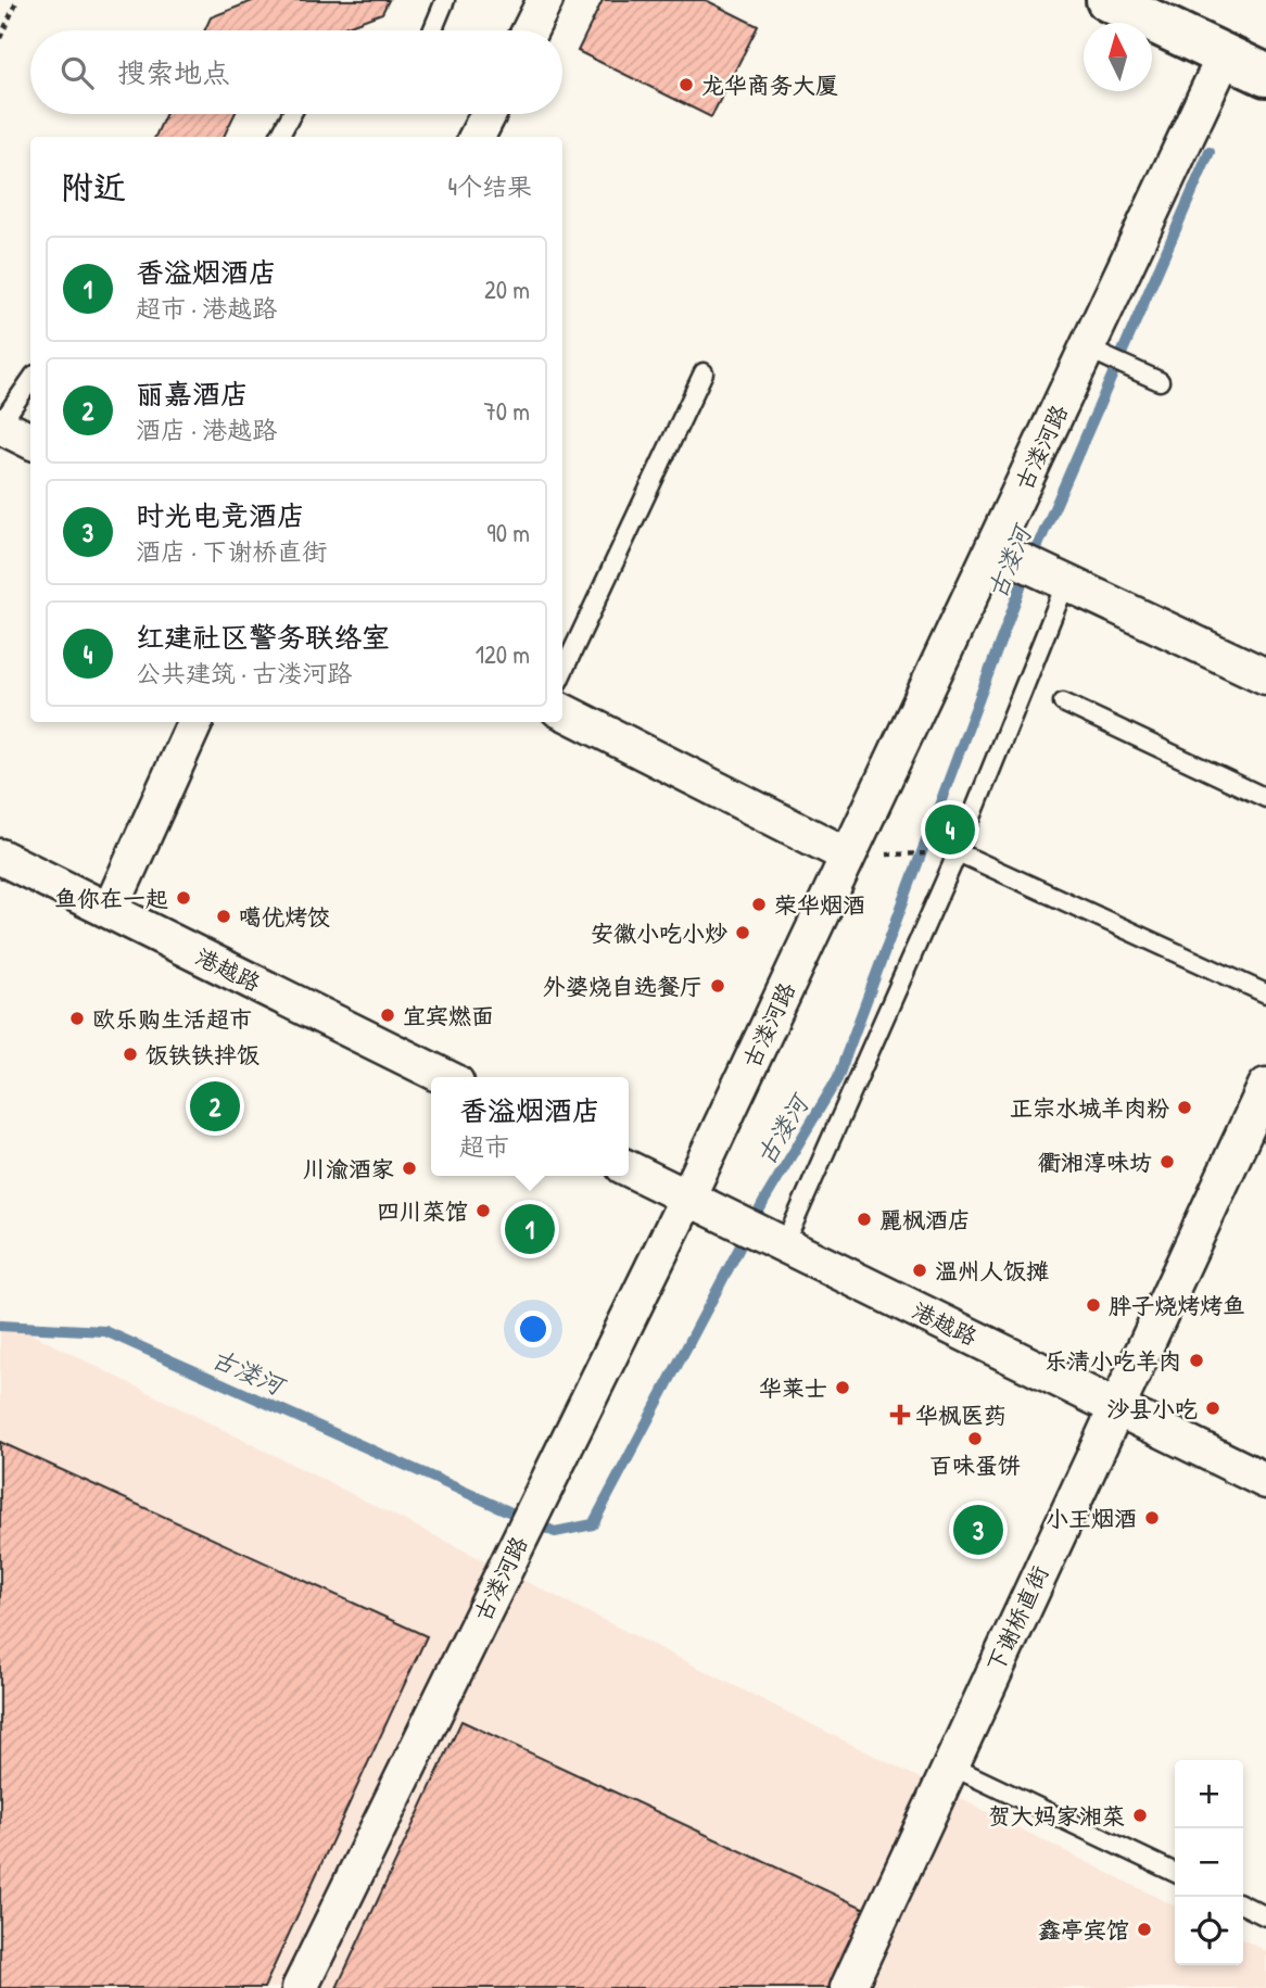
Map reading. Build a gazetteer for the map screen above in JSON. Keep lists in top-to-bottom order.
{
  "streets": {
    "street": ["古溇河路", "港越路", "下谢桥直街"]
  },
  "crossings": [
    ["古溇河路", "港越路"],
    ["港越路", "下谢桥直街"]
  ],
  "water": ["古溇河"],
  "places": {
    "other": [
      "龙华商务大厦",
      "鱼你在一起",
      "荣华烟酒",
      "噶优烤饺",
      "安徽小吃小炒",
      "外婆烧自选餐厅",
      "宜宾燃面",
      "欧乐购生活超市",
      "饭铁铁拌饭",
      "正宗水城羊肉粉",
      "衢湘淳味坊",
      "川渝酒家",
      "四川菜馆",
      "麗枫酒店",
      "温州人饭摊",
      "胖子烧烤烤鱼",
      "乐清小吃羊肉",
      "华莱士",
      "沙县小吃",
      "百味蛋饼",
      "小王烟酒",
      "贺大妈家湘菜",
      "鑫亭宾馆"
    ],
    "health": ["华枫医药"]
  },
  "north": "top",
  "page": {
    "search": "搜索地点",
    "heading": ["附近", "4个结果"],
    "list": [
      {
        "mark": "1",
        "name": "香溢烟酒店",
        "note": "超市 · 港越路",
        "value": "20 m"
      },
      {
        "mark": "2",
        "name": "丽嘉酒店",
        "note": "酒店 · 港越路",
        "value": "70 m"
      },
      {
        "mark": "3",
        "name": "时光电竞酒店",
        "note": "酒店 · 下谢桥直街",
        "value": "90 m"
      },
      {
        "mark": "4",
        "name": "红建社区警务联络室",
        "note": "公共建筑 · 古溇河路",
        "value": "120 m"
      }
    ],
    "pins": [
      "4",
      "2",
      "1",
      "3"
    ],
    "popup": ["香溢烟酒店", "超市"],
    "map_buttons": ["+", "−"]
  }
}
